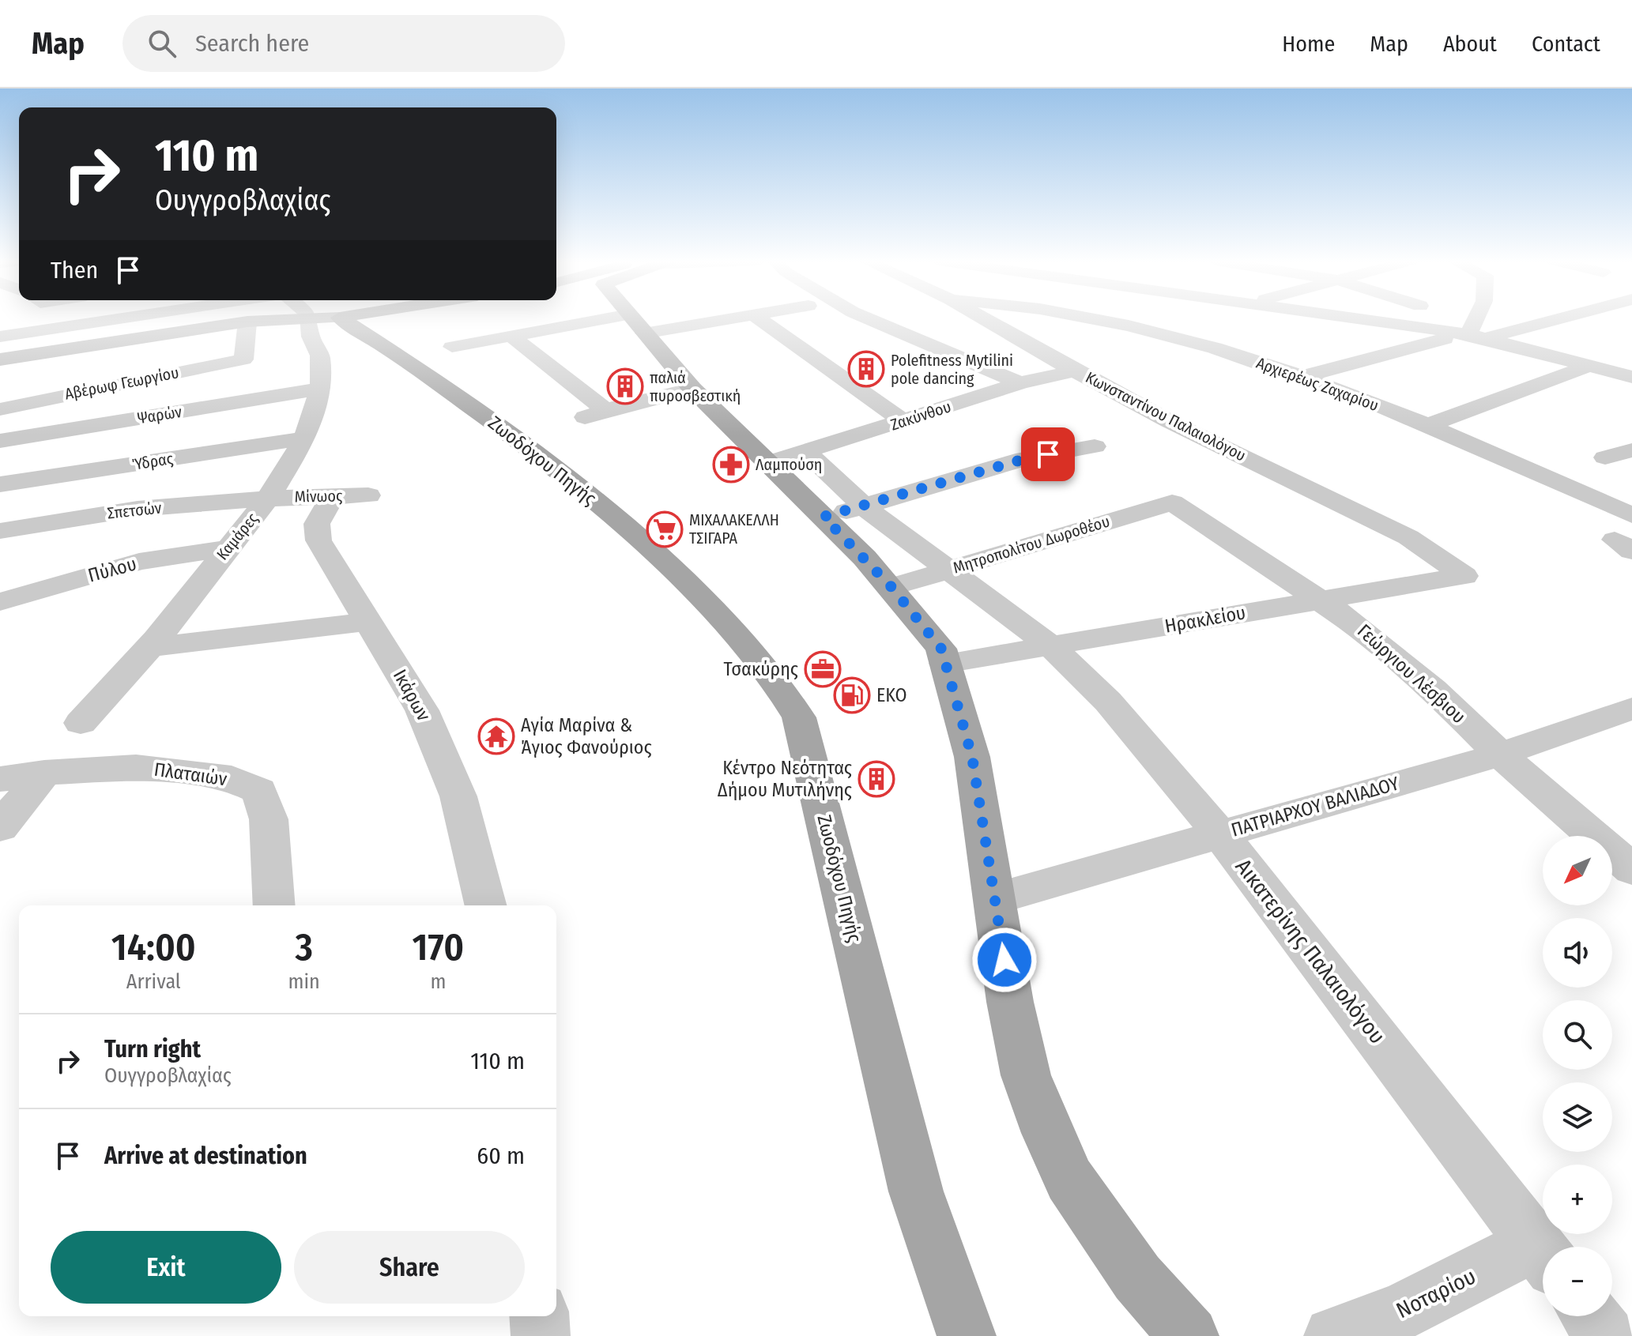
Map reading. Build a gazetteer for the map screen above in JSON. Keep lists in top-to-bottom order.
{
  "streets": {
    "main road": ["Ζωοδόχου Πηγής"],
    "street": [
      "Αβέρωφ Γεωργίου",
      "Αρχιερέως Ζαχαρίου",
      "Ψαρών",
      "Ζακύνθου",
      "Κωνσταντίνου Παλαιολόγου",
      "Ύδρας",
      "Μίνωος",
      "Σπετσών",
      "Καμάρες",
      "Μητροπολίτου Δωροθέου",
      "Πύλου",
      "Ηρακλείου",
      "Γεώργιου Λέσβιου",
      "Ικάρων",
      "Πλαταιών",
      "ΠΑΤΡΙΑΡΧΟΥ ΒΑΛΙΑΔΟΥ",
      "Αικατερίνης Παλαιολόγου",
      "Νοταρίου"
    ]
  },
  "crossings": [
    ["Ψαρών", "Καμάρες"],
    ["Ζακύνθου", "Κωνσταντίνου Παλαιολόγου"],
    ["Ζακύνθου", "Αικατερίνης Παλαιολόγου"],
    ["Κωνσταντίνου Παλαιολόγου", "Ηρακλείου"],
    ["Ύδρας", "Καμάρες"],
    ["Μίνωος", "Σπετσών"],
    ["Μίνωος", "Καμάρες"],
    ["Μίνωος", "Ικάρων"],
    ["Σπετσών", "Καμάρες"],
    ["Καμάρες", "Πύλου"],
    ["Μητροπολίτου Δωροθέου", "Γεώργιου Λέσβιου"],
    ["Μητροπολίτου Δωροθέου", "Αικατερίνης Παλαιολόγου"],
    ["Ηρακλείου", "Γεώργιου Λέσβιου"],
    ["Ηρακλείου", "Αικατερίνης Παλαιολόγου"],
    ["Γεώργιου Λέσβιου", "ΠΑΤΡΙΑΡΧΟΥ ΒΑΛΙΑΔΟΥ"],
    ["ΠΑΤΡΙΑΡΧΟΥ ΒΑΛΙΑΔΟΥ", "Αικατερίνης Παλαιολόγου"]
  ],
  "places": {
    "building": ["Polefitness Mytilini pole dancing", "παλιά πυροσβεστική", "Κέντρο Νεότητας Δήμου Μυτιλήνης"],
    "pharmacy": ["Λαμπούση"],
    "supermarket": ["ΜΙΧΑΛΑΚΕΛΛΗ ΤΣΙΓΑΡΑ"],
    "office": ["Τσακύρης"],
    "fuel station": ["EKO"],
    "temple": ["Αγία Μαρίνα & Άγιος Φανούριος"]
  },
  "north": "bottom left",
  "page": {
    "header": "Map",
    "search": "Search here",
    "nav": [
      "Home",
      "Map",
      "About",
      "Contact"
    ],
    "turn": ["110 m", "Ουγγροβλαχίας"],
    "then": "Then",
    "map_buttons": ["+", "−"],
    "eta": [
      "14:00",
      "Arrival",
      "3",
      "min",
      "170",
      "m"
    ],
    "list": [
      {
        "name": "Turn right",
        "note": "Ουγγροβλαχίας",
        "value": "110 m"
      },
      {
        "name": "Arrive at destination",
        "value": "60 m"
      }
    ],
    "buttons": ["Exit", "Share"]
  }
}
